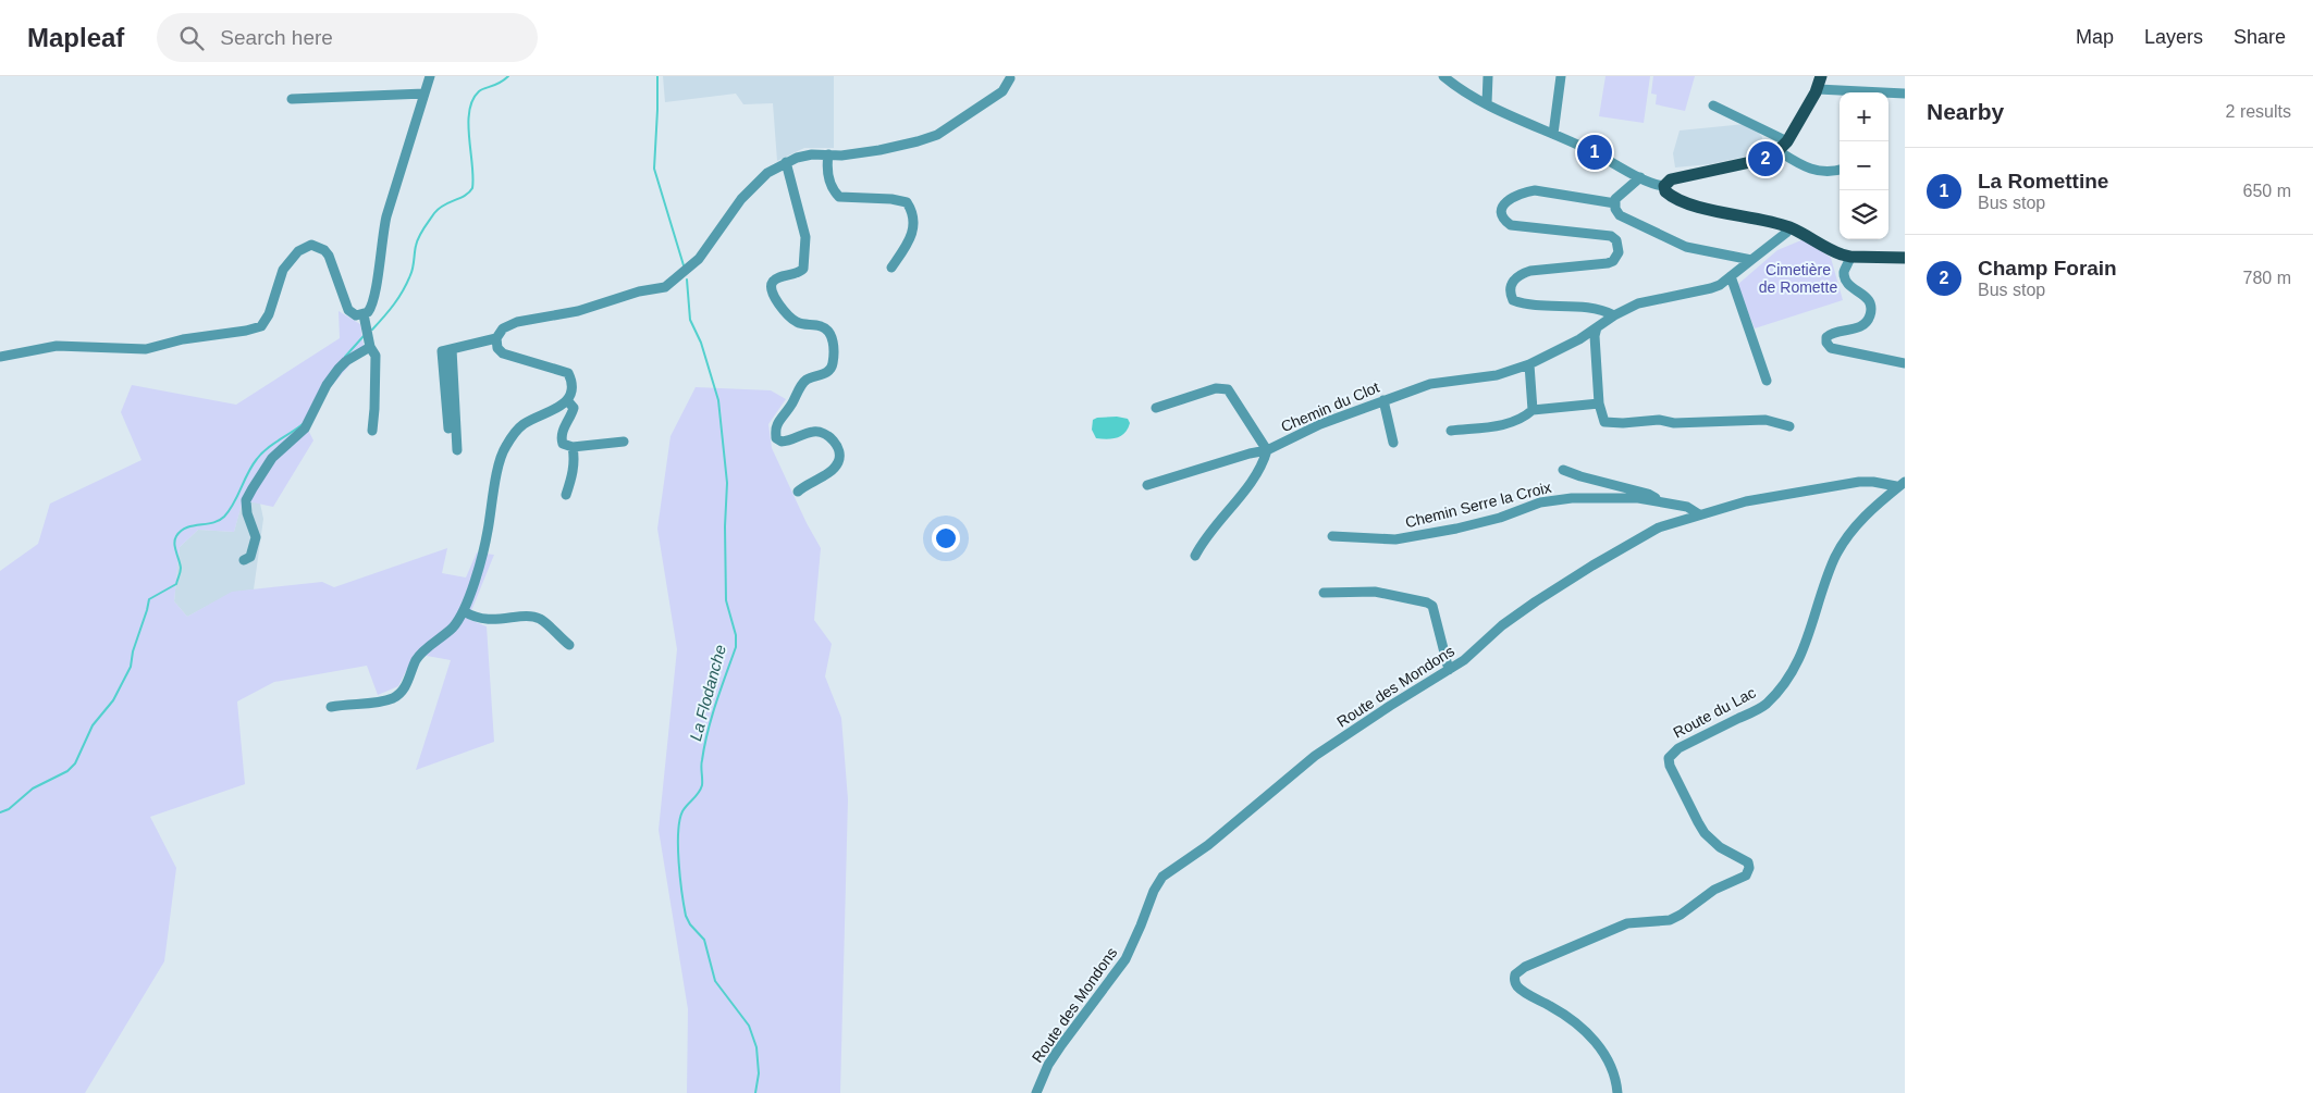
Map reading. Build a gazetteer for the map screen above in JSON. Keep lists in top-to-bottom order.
{
  "streets": {
    "street": [
      "Chemin du Clot",
      "Chemin Serre la Croix",
      "Route des Mondons",
      "Route du Lac"
    ]
  },
  "crossings": [
    ["Chemin Serre la Croix", "Route des Mondons"],
    ["Route des Mondons", "Route du Lac"]
  ],
  "water": ["La Flodanche"],
  "parks": ["Cimetière de Romette"],
  "page": {
    "header": "Mapleaf",
    "search": "Search here",
    "nav": ["Map", "Layers", "Share"],
    "heading": ["Nearby", "2 results"],
    "map_buttons": ["+", "−"],
    "pins": ["1", "2"],
    "list": [
      {
        "mark": "1",
        "name": "La Romettine",
        "note": "Bus stop",
        "value": "650 m"
      },
      {
        "mark": "2",
        "name": "Champ Forain",
        "note": "Bus stop",
        "value": "780 m"
      }
    ]
  }
}
